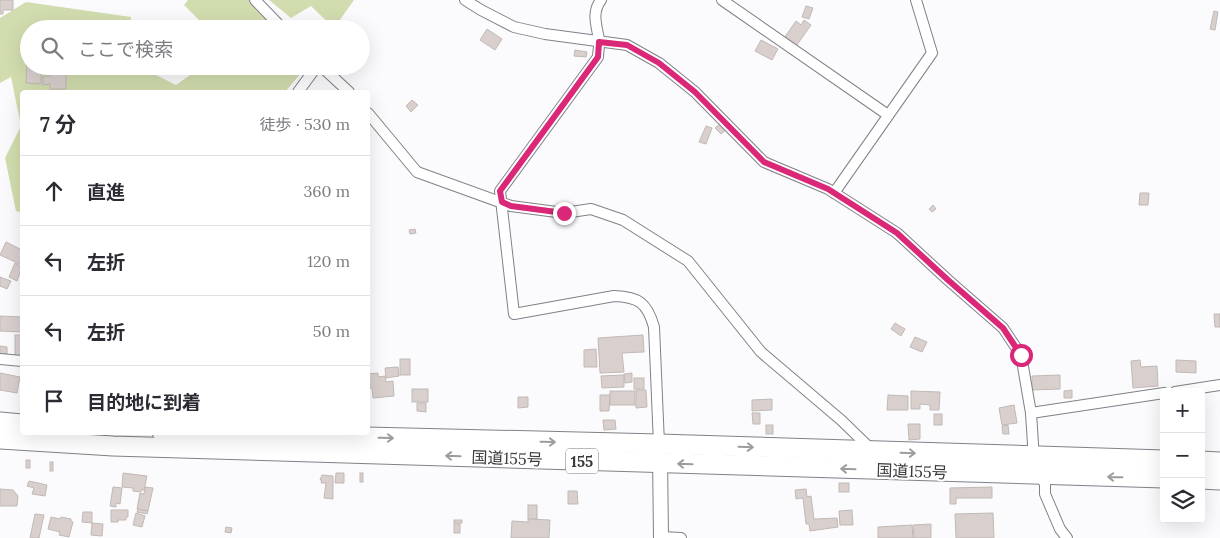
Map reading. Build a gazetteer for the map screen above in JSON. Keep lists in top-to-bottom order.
{
  "streets": {
    "highway": ["国道155号", "155"]
  },
  "page": {
    "search": "ここで検索",
    "heading": ["7 分", "徒歩 · 530 m"],
    "list": [
      ["直進", "360 m"],
      ["左折", "120 m"],
      ["左折", "50 m"],
      "目的地に到着"
    ],
    "map_buttons": ["+", "−"]
  }
}
